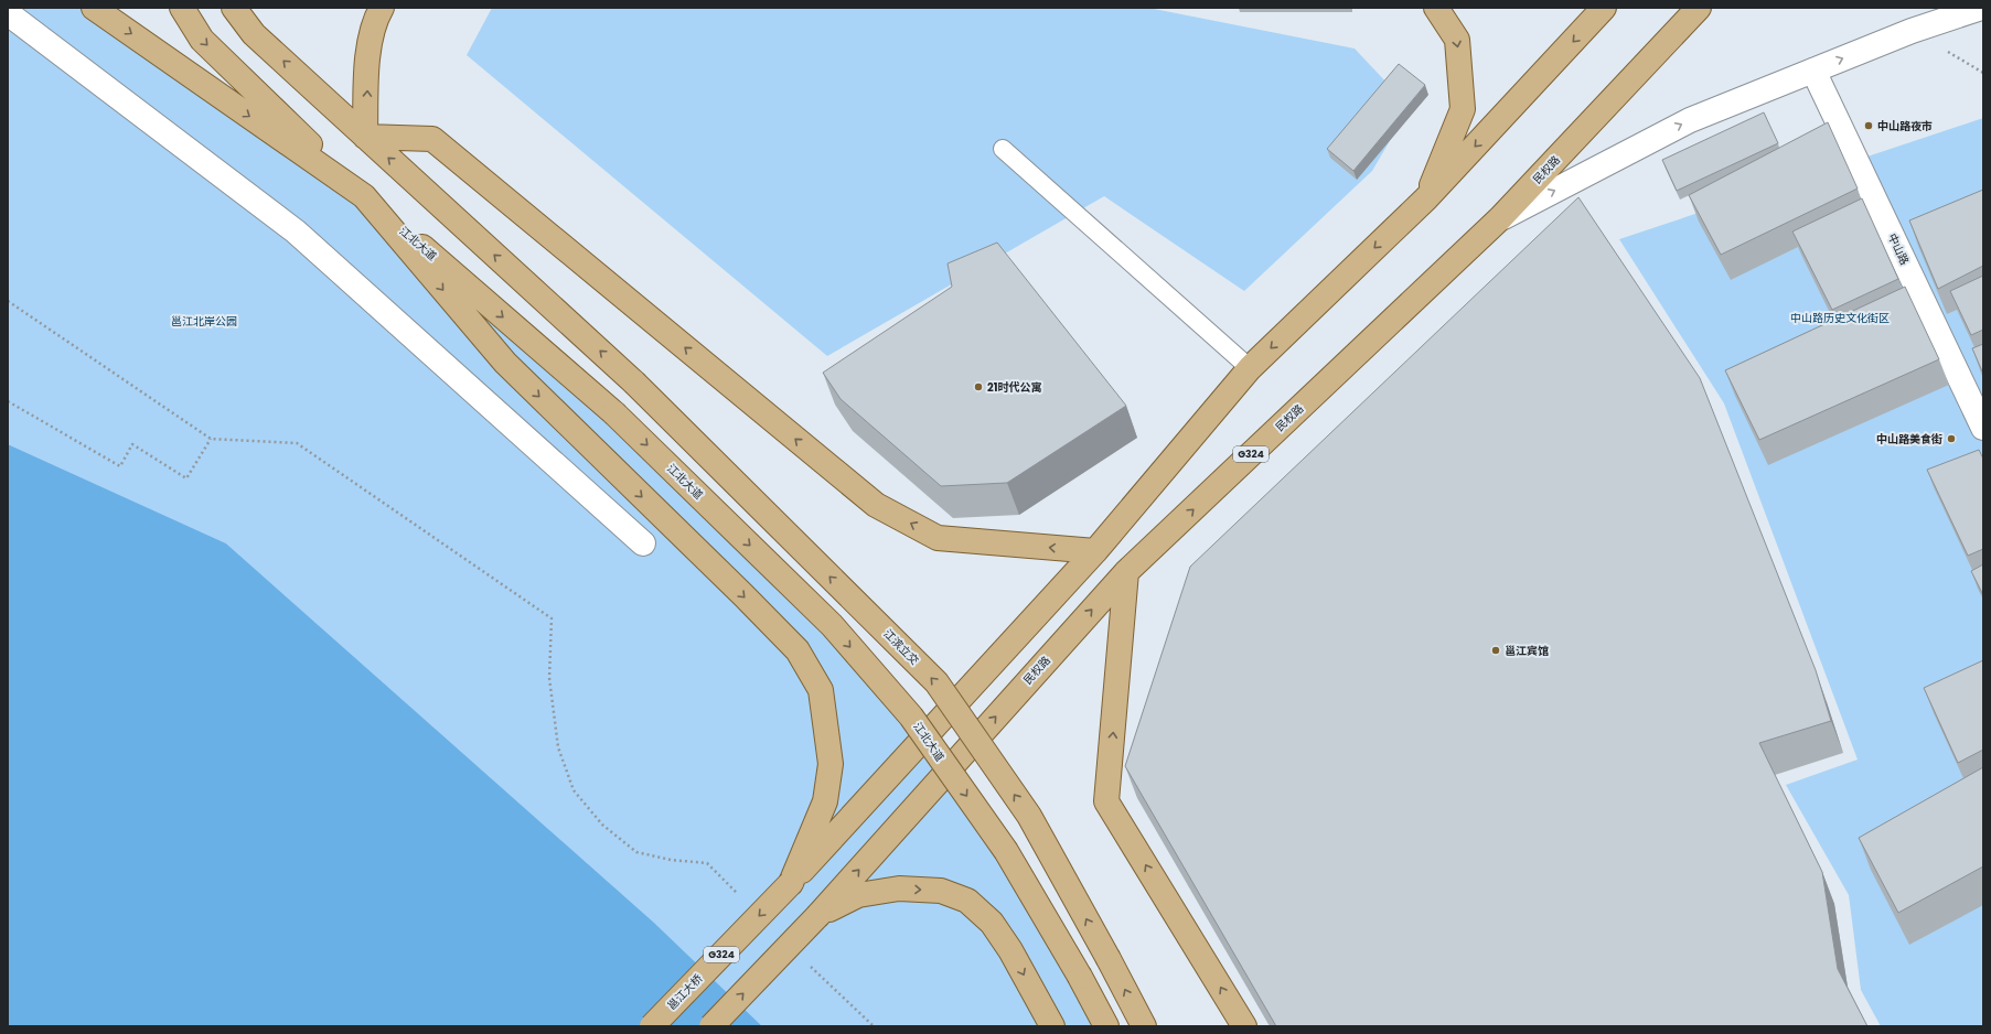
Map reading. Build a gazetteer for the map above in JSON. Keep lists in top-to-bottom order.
{
  "streets": {
    "main road": [
      "民权路",
      "江北大道",
      "G324",
      "江滨立交",
      "邕江大桥"
    ],
    "street": ["中山路"]
  },
  "crossings": [
    ["民权路", "G324"],
    ["G324", "邕江大桥"]
  ],
  "parks": ["中山路历史文化街区", "邕江北岸公园"],
  "places": [
    "中山路夜市",
    "21时代公寓",
    "中山路美食街",
    "邕江宾馆"
  ]
}
